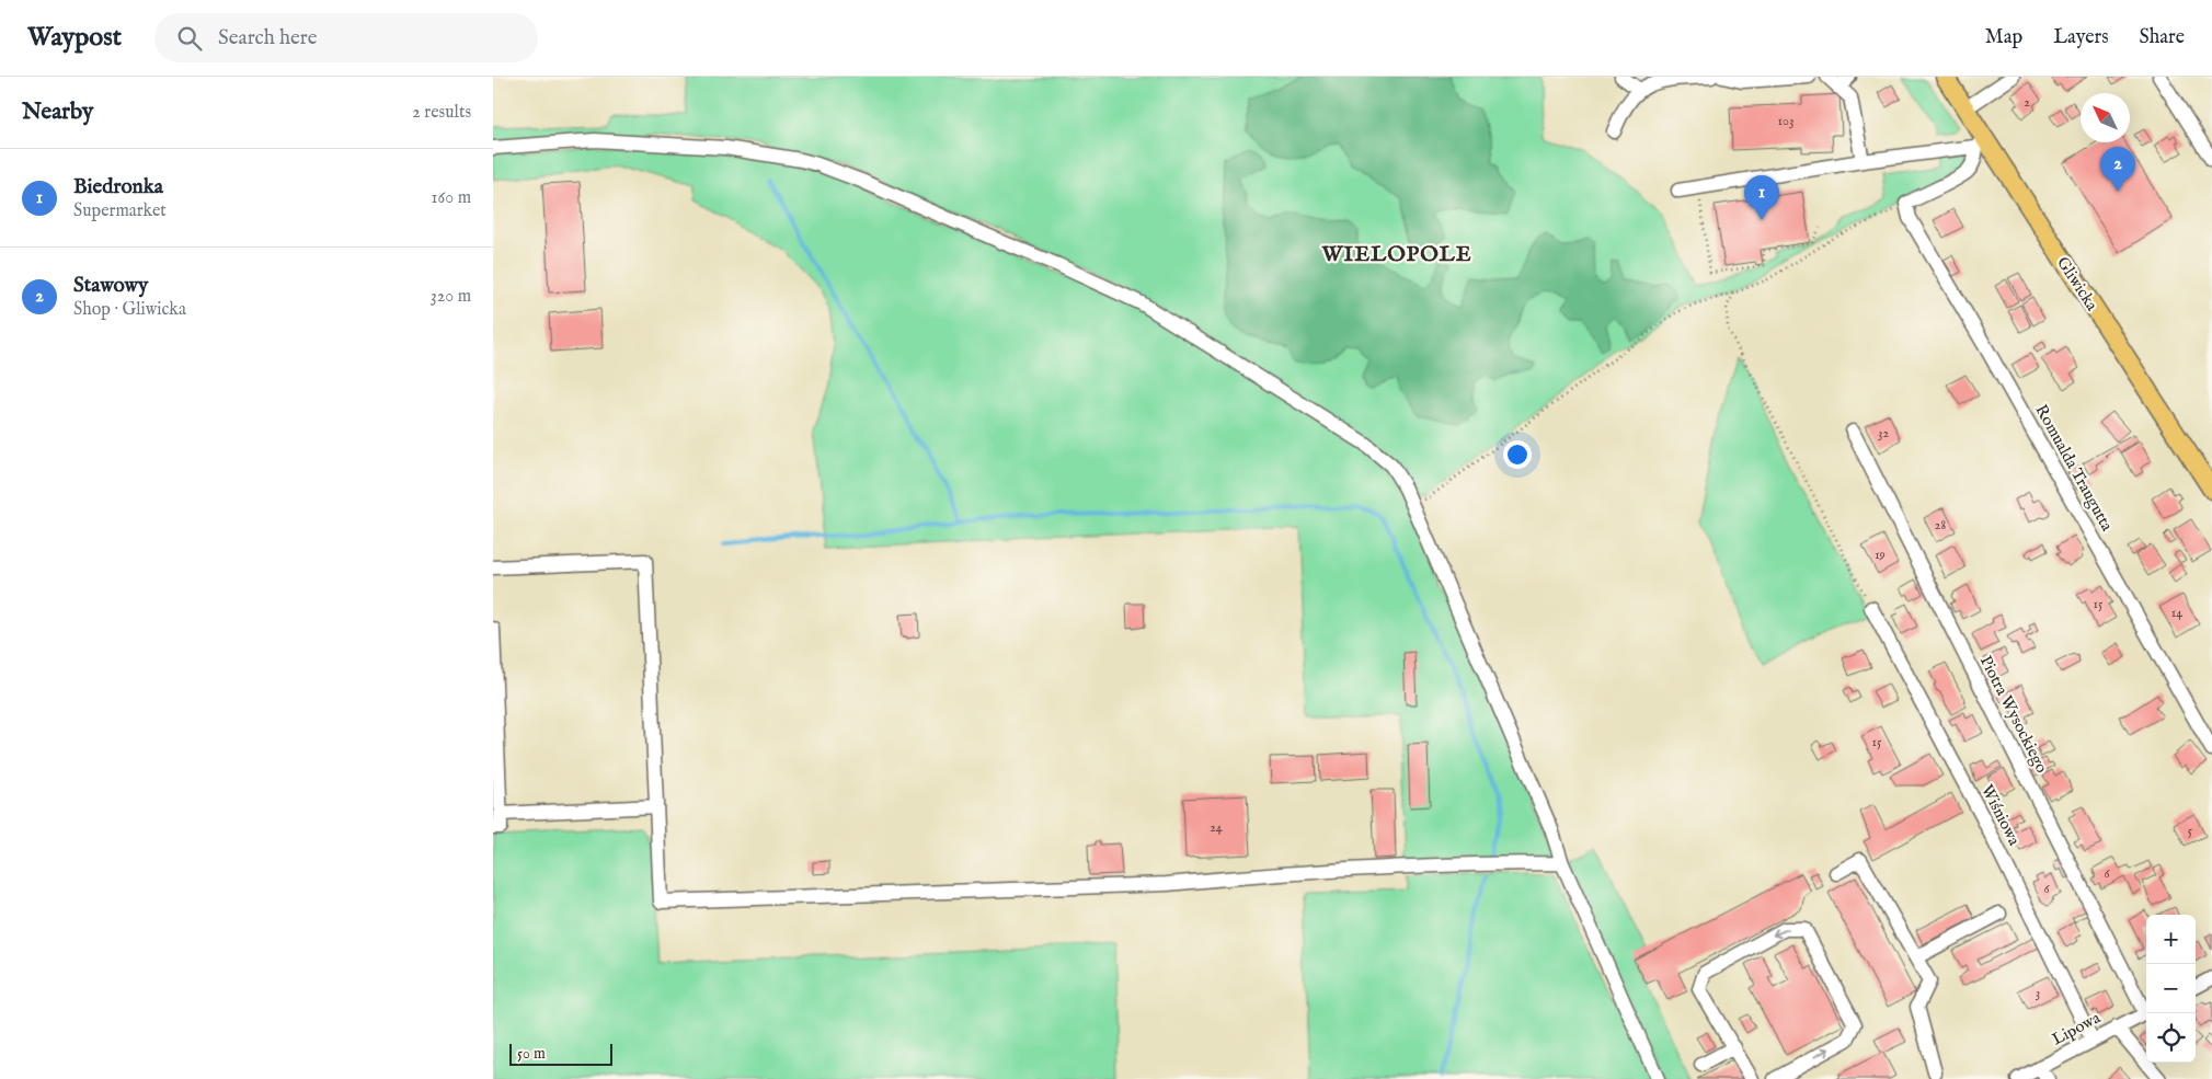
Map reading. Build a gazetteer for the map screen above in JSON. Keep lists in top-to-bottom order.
{
  "streets": {
    "main road": ["Gliwicka"],
    "street": [
      "Romualda Traugutta",
      "Piotra Wysockiego",
      "Wiśniowa",
      "Lipowa"
    ]
  },
  "crossings": [
    ["Wiśniowa", "Lipowa"]
  ],
  "districts": ["WIELOPOLE"],
  "house_numbers": [
    "2",
    "103",
    "32",
    "28",
    "19",
    "15",
    "14",
    "15",
    "24",
    "5",
    "6",
    "6",
    "3"
  ],
  "scale_bar": "50 m",
  "north": "top left",
  "page": {
    "header": "Waypost",
    "search": "Search here",
    "nav": ["Map", "Layers", "Share"],
    "heading": ["Nearby", "2 results"],
    "pins": ["2", "1"],
    "list": [
      {
        "mark": "1",
        "name": "Biedronka",
        "note": "Supermarket",
        "value": "160 m"
      },
      {
        "mark": "2",
        "name": "Stawowy",
        "note": "Shop · Gliwicka",
        "value": "320 m"
      }
    ],
    "map_buttons": ["+", "−"],
    "scale": "50 m"
  }
}
